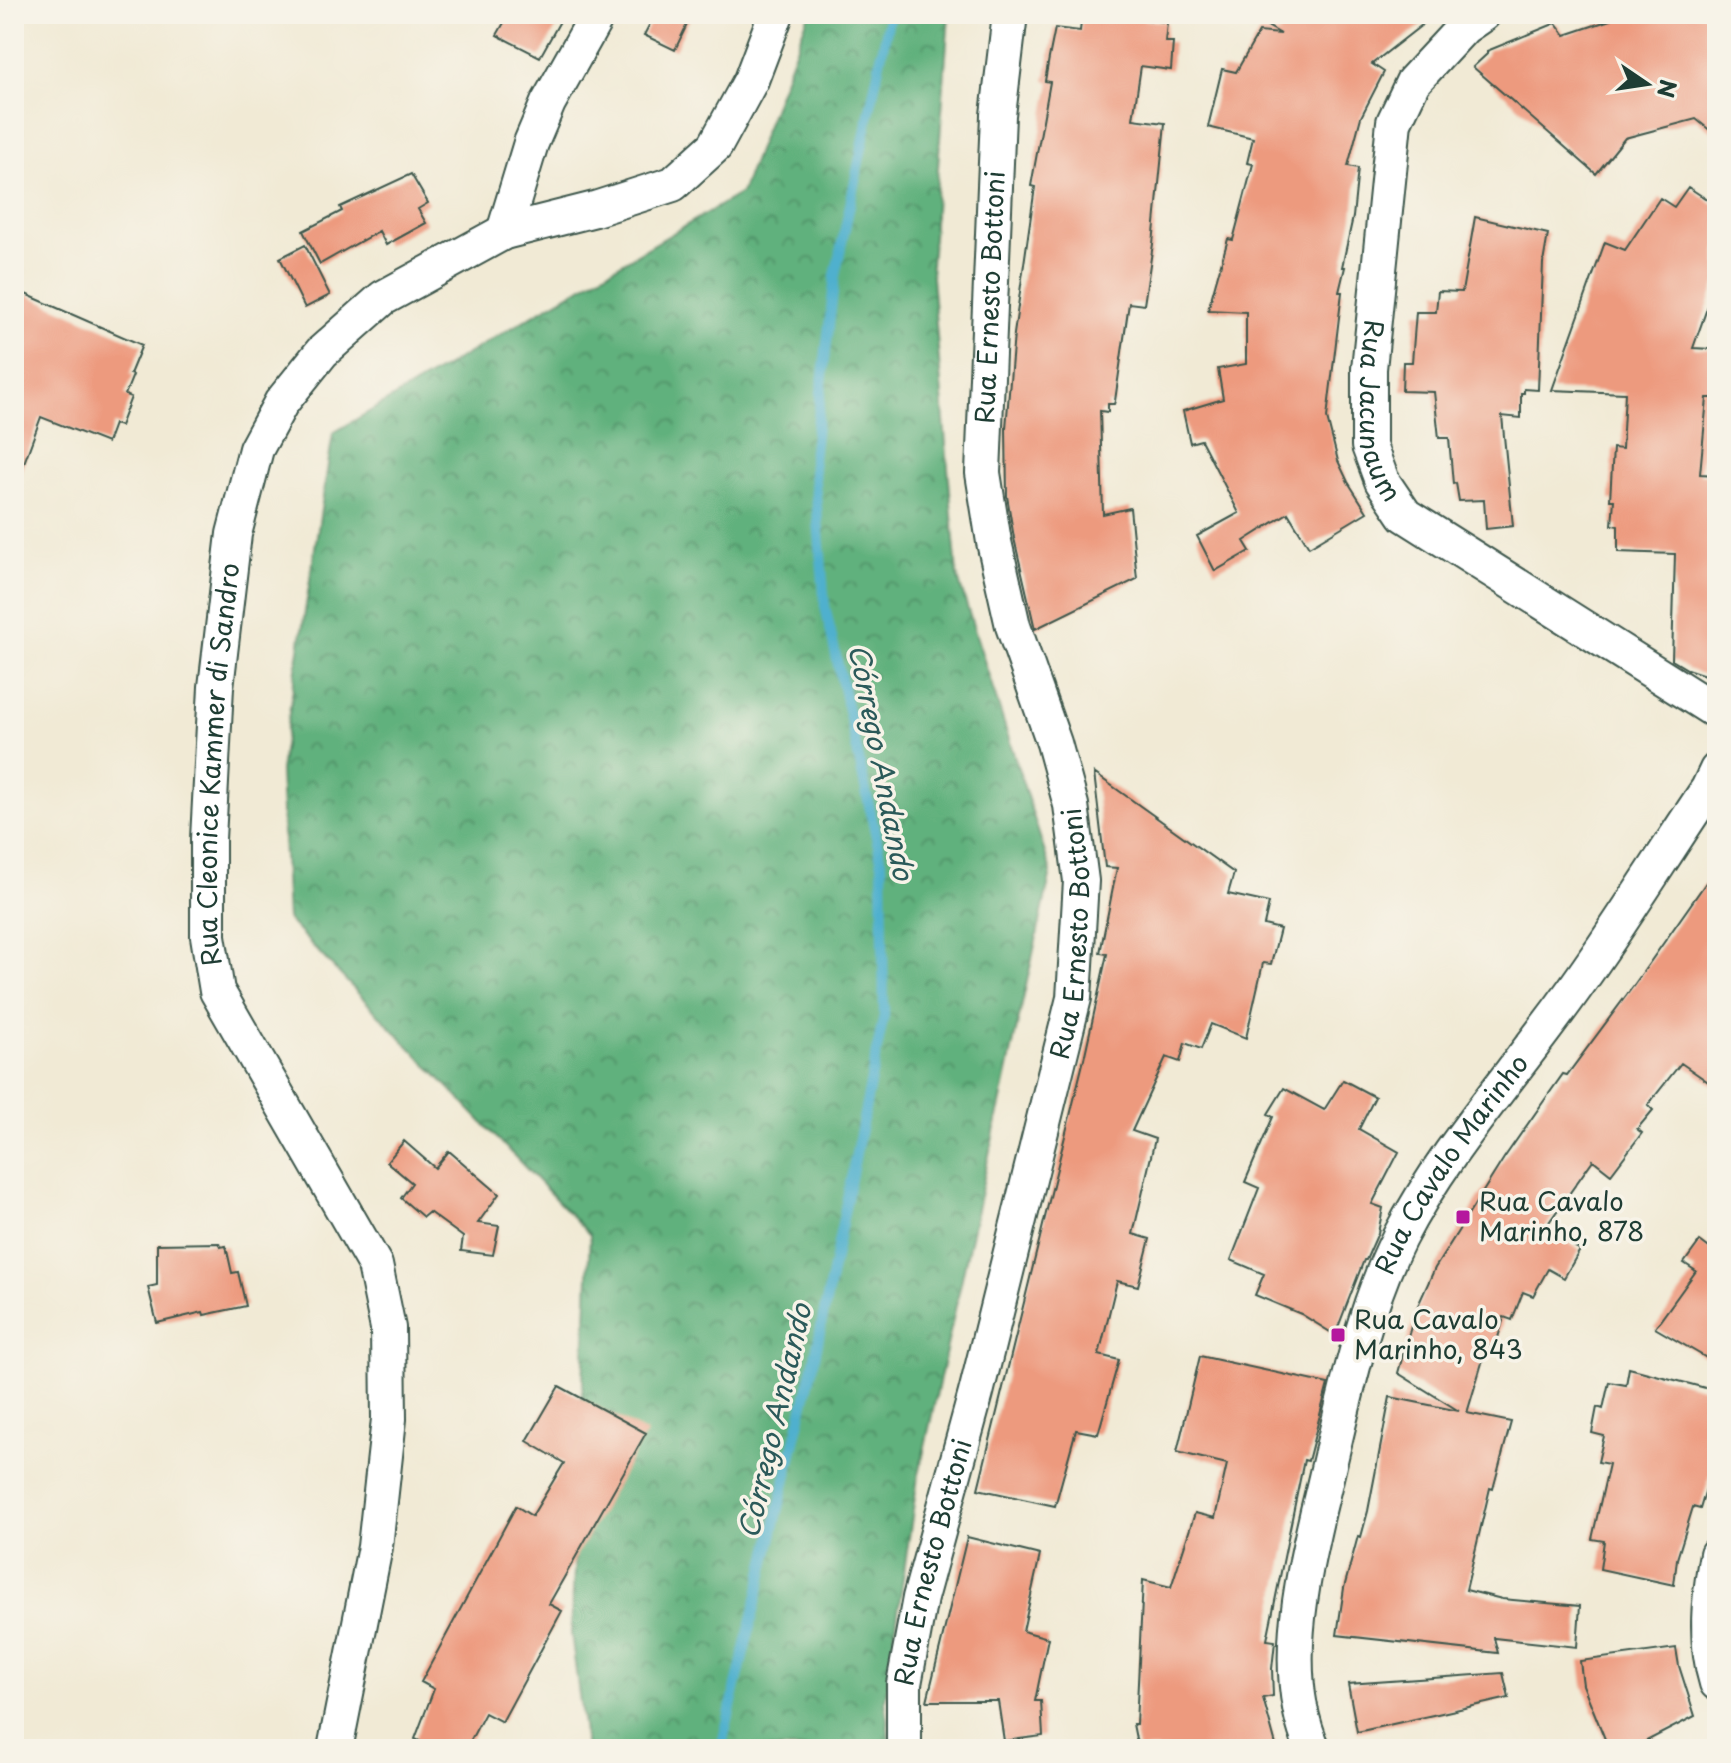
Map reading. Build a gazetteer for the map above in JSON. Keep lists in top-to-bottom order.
{
  "streets": {
    "street": [
      "Rua Ernesto Bottoni",
      "Rua Jacunaum",
      "Rua Cleonice Kammer di Sandro",
      "Rua Cavalo Marinho"
    ]
  },
  "water": ["Córrego Andando"],
  "places": {
    "transit": ["Rua Cavalo Marinho, 878", "Rua Cavalo Marinho, 843"]
  },
  "north": "right"
}
